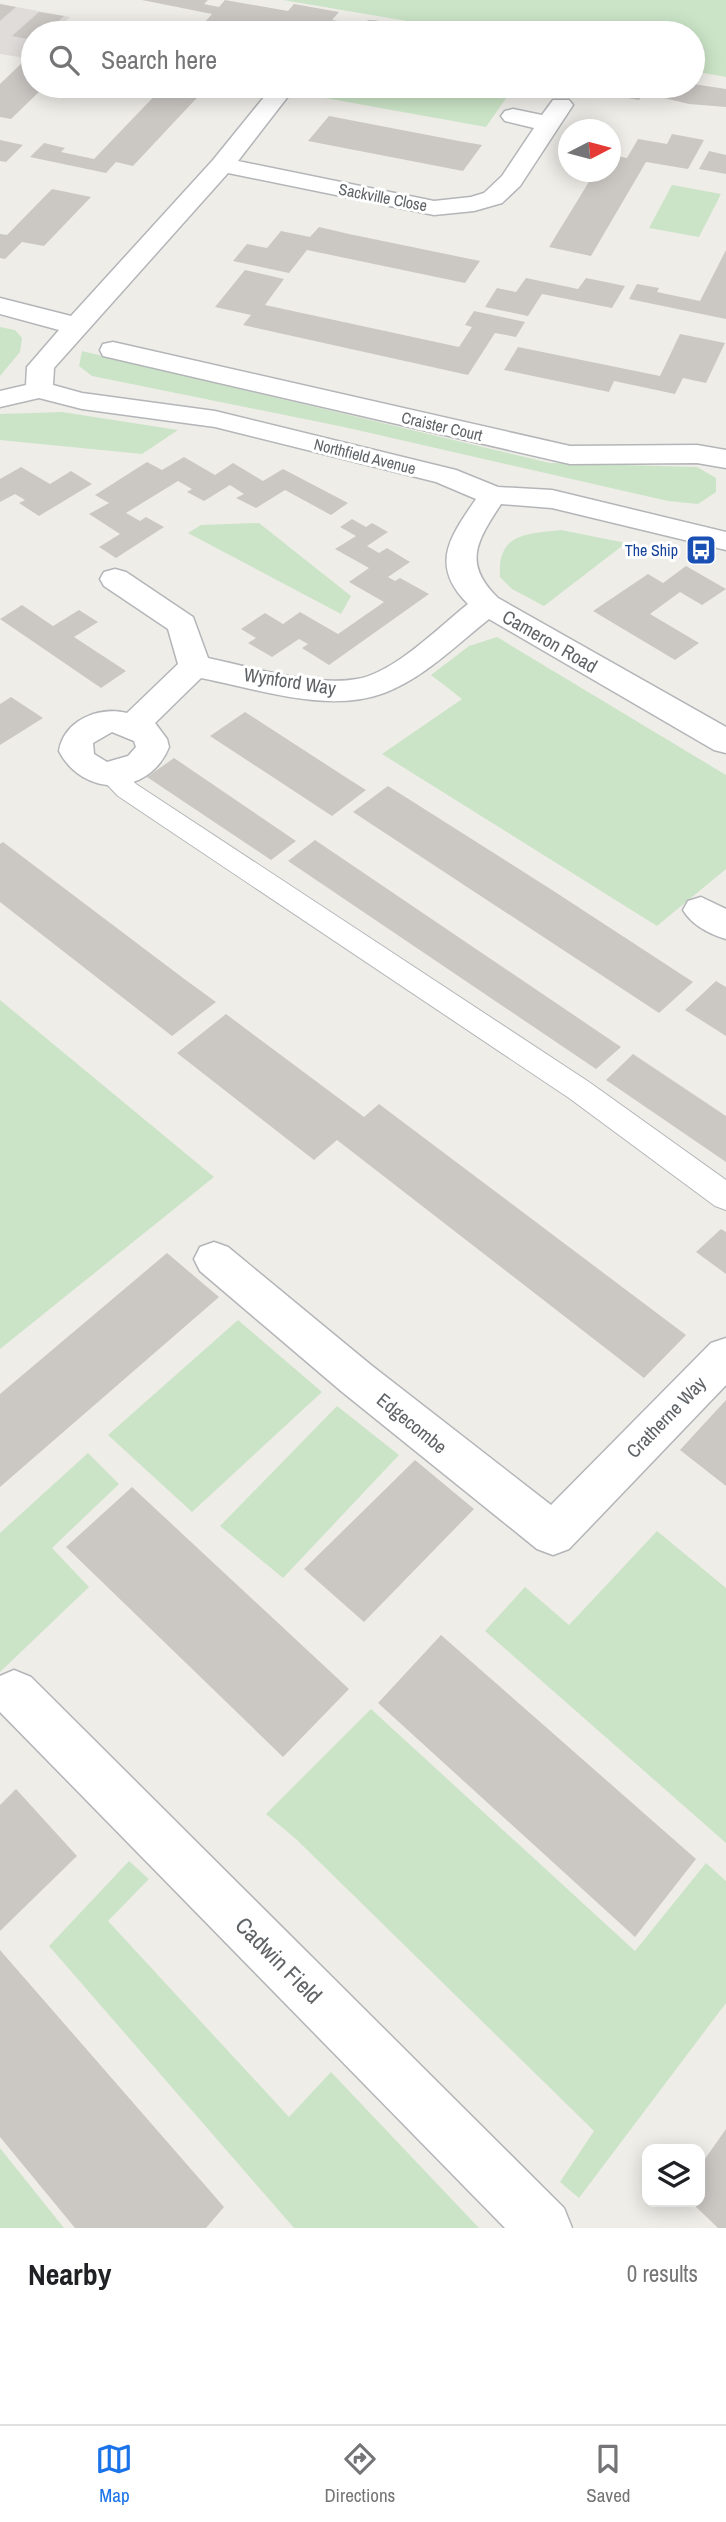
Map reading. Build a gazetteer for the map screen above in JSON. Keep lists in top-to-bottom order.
{
  "streets": {
    "street": [
      "Sackville Close",
      "Craister Court",
      "Northfield Avenue",
      "Cameron Road",
      "Wynford Way",
      "Cratherne Way",
      "Edgecombe",
      "Cadwin Field"
    ]
  },
  "crossings": [
    ["Northfield Avenue", "Cameron Road"],
    ["Cameron Road", "Wynford Way"],
    ["Cratherne Way", "Edgecombe"]
  ],
  "places": {
    "bus stop": ["The Ship"]
  },
  "north": "right",
  "page": {
    "search": "Search here",
    "heading": ["Nearby", "0 results"],
    "nav": ["Map", "Directions", "Saved"]
  }
}
